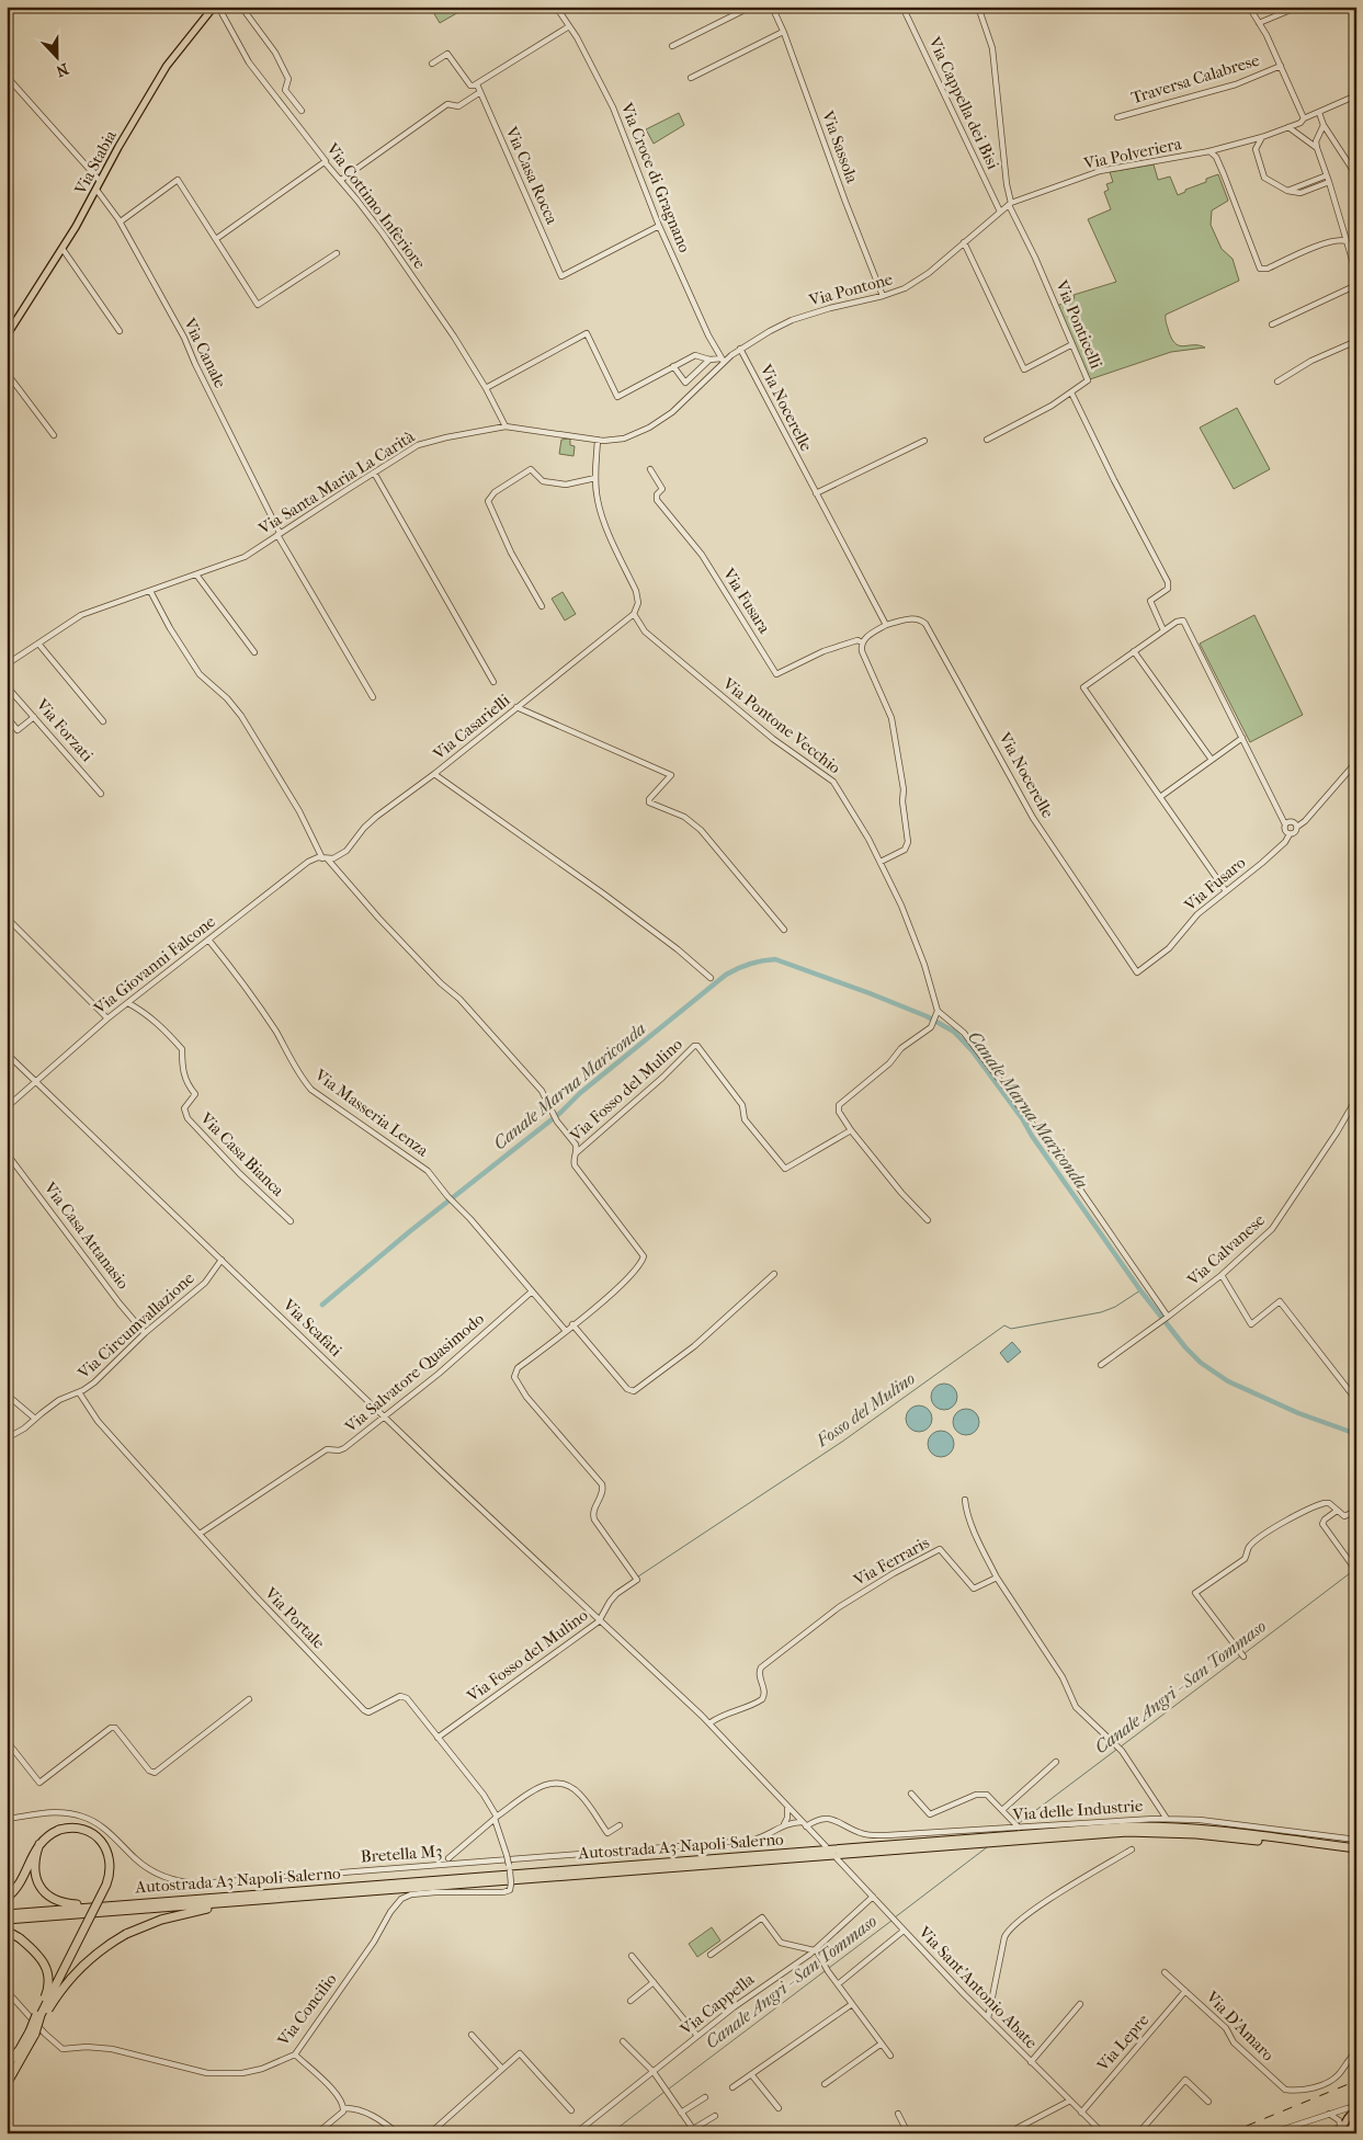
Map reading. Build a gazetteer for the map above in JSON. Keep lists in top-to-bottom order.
{
  "streets": {
    "highway": ["Autostrada A3 Napoli-Salerno"],
    "main road": ["Via Stabia"],
    "street": [
      "Traversa Calabrese",
      "Via Cappella dei Bisi",
      "Via Sassola",
      "Via Polveriera",
      "Via Casa Rocca",
      "Via Croce di Gragnano",
      "Via Cottimo Inferiore",
      "Via Pontone",
      "Via Ponticelli",
      "Via Canale",
      "Via Nocerelle",
      "Via Santa Maria La Carità",
      "Via Fusara",
      "Via Pontone Vecchio",
      "Via Casarielli",
      "Via Forzati",
      "Via Fusaro",
      "Via Giovanni Falcone",
      "Via Fosso del Mulino",
      "Via Masseria Lenza",
      "Via Casa Bianca",
      "Via Casa Attanasio",
      "Via Calvanese",
      "Via Circumvallazione",
      "Via Scafati",
      "Via Salvatore Quasimodo",
      "Via Ferraris",
      "Via Portale",
      "Via delle Industrie",
      "Bretella M3",
      "Via Sant'Antonio Abate",
      "Via Cappella",
      "Via Concilio",
      "Via D'Amaro",
      "Via Lepre"
    ]
  },
  "crossings": [
    ["Via Cappella dei Bisi", "Via Polveriera"],
    ["Via Cappella dei Bisi", "Via Pontone"],
    ["Via Cappella dei Bisi", "Via Ponticelli"],
    ["Via Sassola", "Via Pontone"],
    ["Via Polveriera", "Via Pontone"],
    ["Via Polveriera", "Via Ponticelli"],
    ["Via Stabia", "Via Canale"],
    ["Via Casa Rocca", "Via Croce di Gragnano"],
    ["Via Croce di Gragnano", "Via Santa Maria La Carità"],
    ["Via Cottimo Inferiore", "Via Santa Maria La Carità"],
    ["Via Pontone", "Via Ponticelli"],
    ["Via Pontone", "Via Nocerelle"],
    ["Via Pontone", "Via Santa Maria La Carità"],
    ["Via Canale", "Via Santa Maria La Carità"],
    ["Via Nocerelle", "Via Santa Maria La Carità"],
    ["Via Nocerelle", "Via Fusara"],
    ["Via Nocerelle", "Via Fusaro"],
    ["Via Pontone Vecchio", "Via Casarielli"],
    ["Via Casarielli", "Via Giovanni Falcone"],
    ["Via Giovanni Falcone", "Via Masseria Lenza"],
    ["Via Giovanni Falcone", "Via Casa Bianca"],
    ["Via Giovanni Falcone", "Via Scafati"],
    ["Via Fosso del Mulino", "Via Masseria Lenza"],
    ["Via Fosso del Mulino", "Via Scafati"],
    ["Via Fosso del Mulino", "Via Portale"],
    ["Via Masseria Lenza", "Via Salvatore Quasimodo"],
    ["Via Casa Attanasio", "Via Circumvallazione"],
    ["Via Circumvallazione", "Via Scafati"],
    ["Via Circumvallazione", "Via Portale"],
    ["Via Scafati", "Via Salvatore Quasimodo"],
    ["Via Salvatore Quasimodo", "Via Portale"],
    ["Via Portale", "Via Concilio"],
    ["Via Sant'Antonio Abate", "Via Cappella"],
    ["Via Sant'Antonio Abate", "Via Lepre"],
    ["Via D'Amaro", "Via Lepre"]
  ],
  "water": ["Canale Marna Mariconda", "Fosso del Mulino", "Canale Angri - San Tommaso"],
  "north": "bottom"
}
